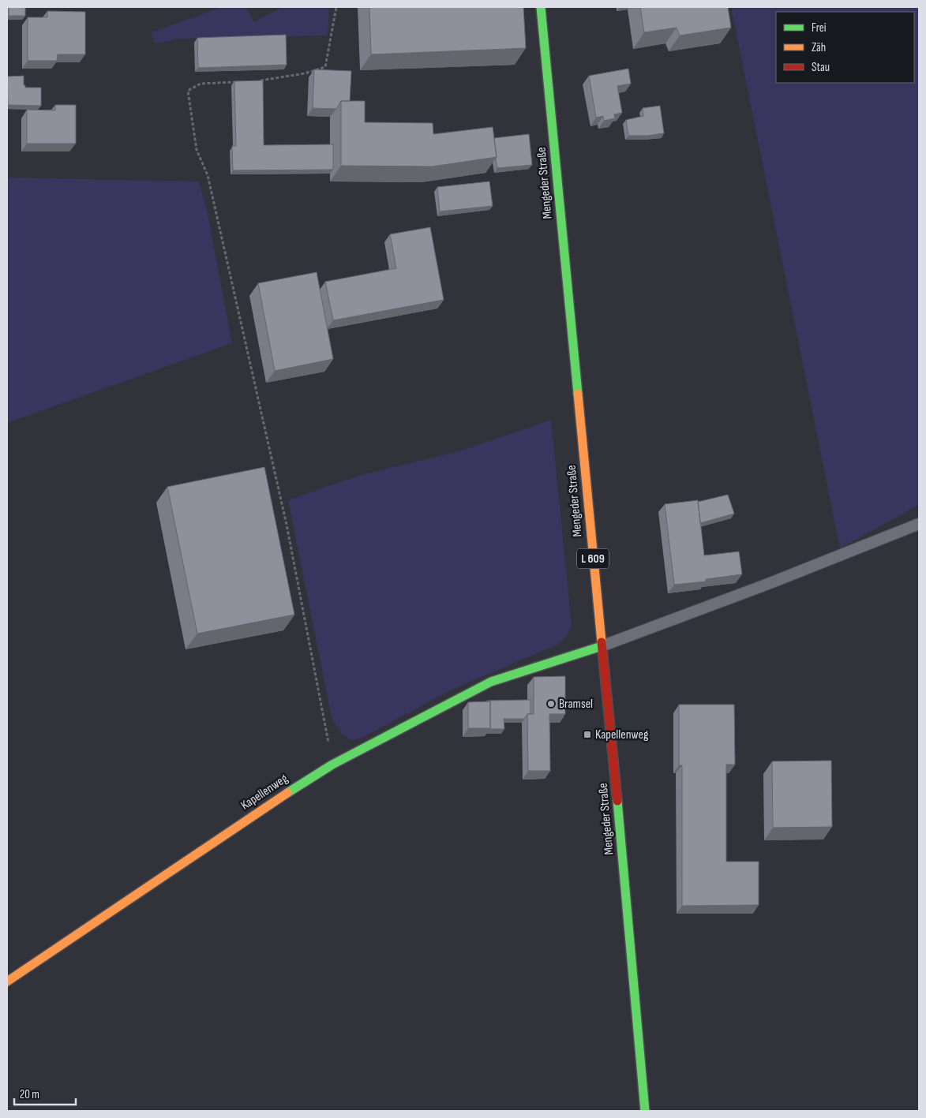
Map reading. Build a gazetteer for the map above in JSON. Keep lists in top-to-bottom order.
{
  "streets": {
    "main road": ["Mengeder Straße", "L 609", "Kapellenweg"]
  },
  "crossings": [
    ["Mengeder Straße", "Kapellenweg"]
  ],
  "places": {
    "other": ["Bramsel"],
    "transit": ["Kapellenweg"]
  },
  "legend": ["Frei", "Zäh", "Stau"],
  "scale_bar": "20 m"
}
